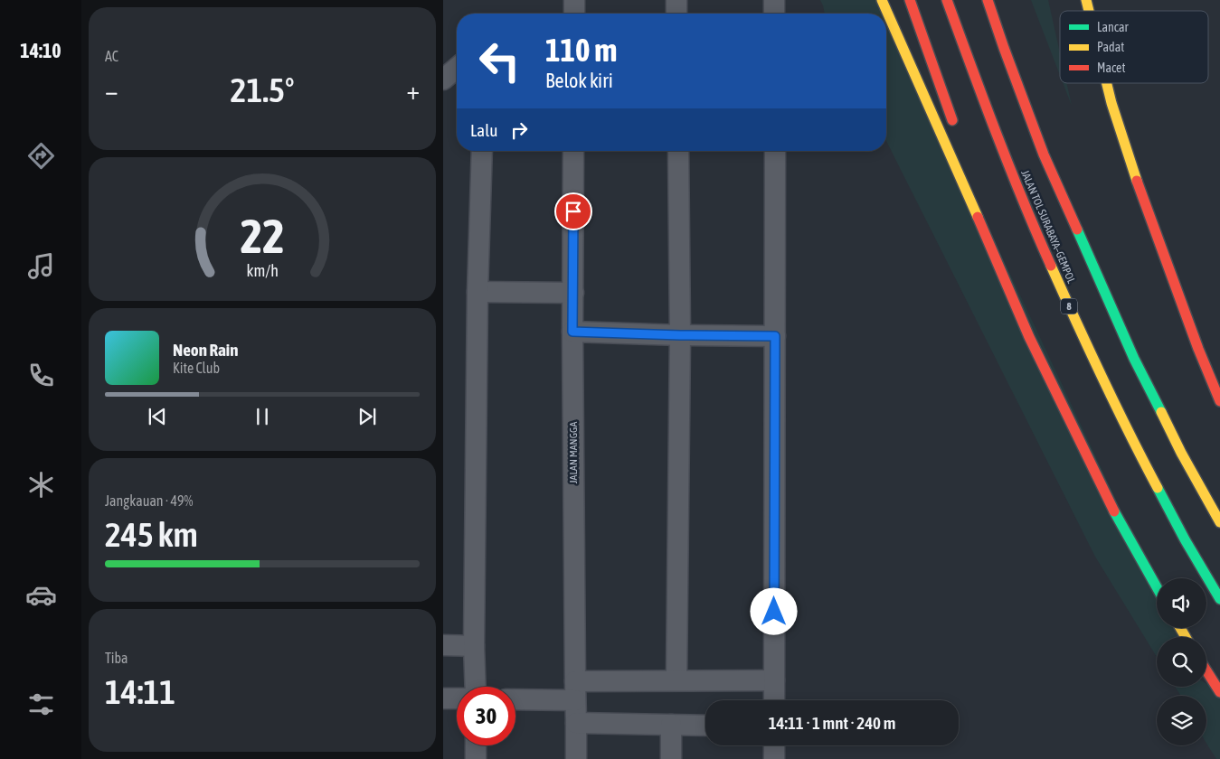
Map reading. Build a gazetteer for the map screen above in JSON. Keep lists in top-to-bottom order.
{
  "streets": {
    "highway": ["JALAN TOL SURABAYA–GEMPOL", "8"],
    "street": ["JALAN MANGGA"]
  },
  "legend": ["Lancar", "Padat", "Macet"],
  "page": {
    "tabs": "14:10",
    "tile": [
      "AC",
      ["Jangkauan · 49%", "245 km"],
      ["Tiba", "14:11"]
    ],
    "turn": ["110 m", "Belok kiri"],
    "heat": ["−", "21.5°", "+"],
    "then": "Lalu",
    "song": ["Neon Rain", "Kite Club"],
    "limit": "30",
    "trip": "14:11 · 1 mnt · 240 m",
    "gauge": ["22", "km/h"]
  }
}
